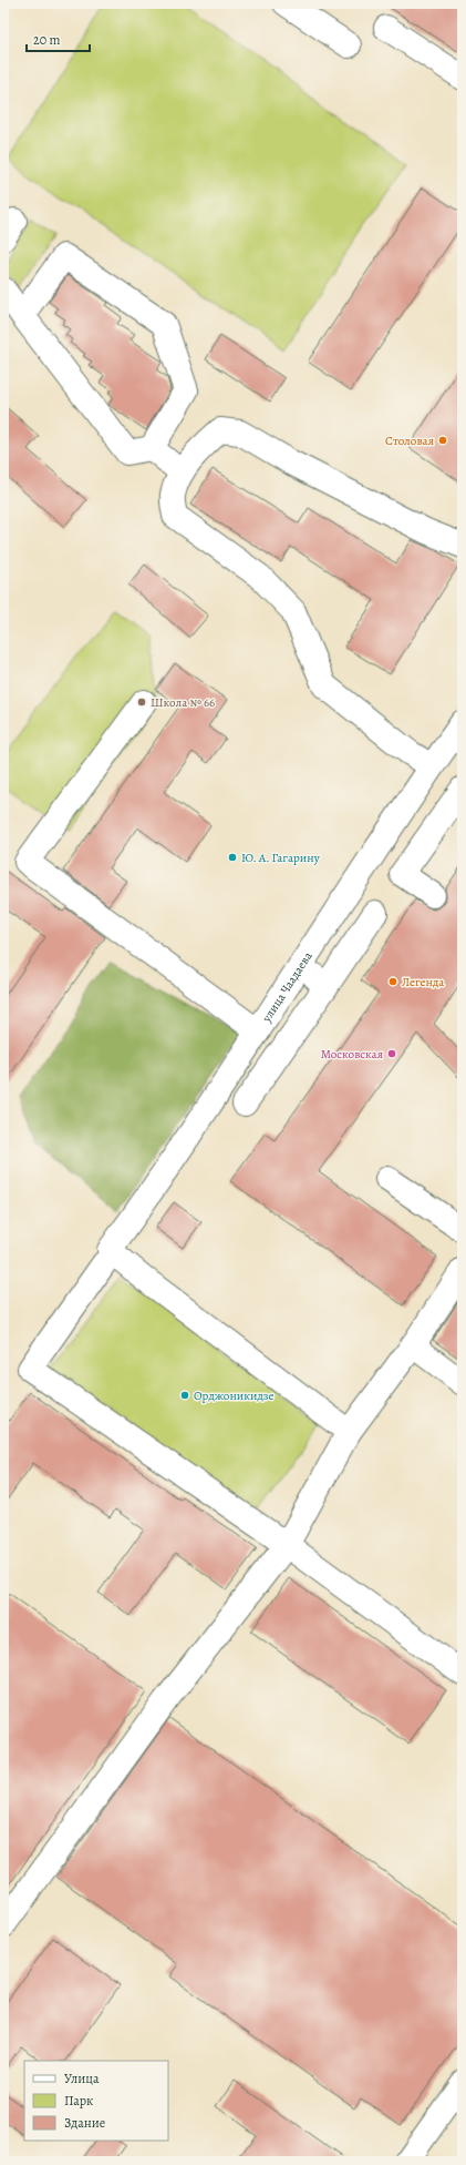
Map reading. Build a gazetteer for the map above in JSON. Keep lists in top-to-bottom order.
{
  "streets": {
    "street": ["улица Чаадаева"]
  },
  "places": [
    "Столовая",
    "Школа № 66",
    "Ю. А. Гагарину",
    "Легенда",
    "Московская",
    "Орджоникидзе"
  ],
  "legend": ["Улица", "Парк", "Здание"],
  "scale_bar": "20 m"
}
